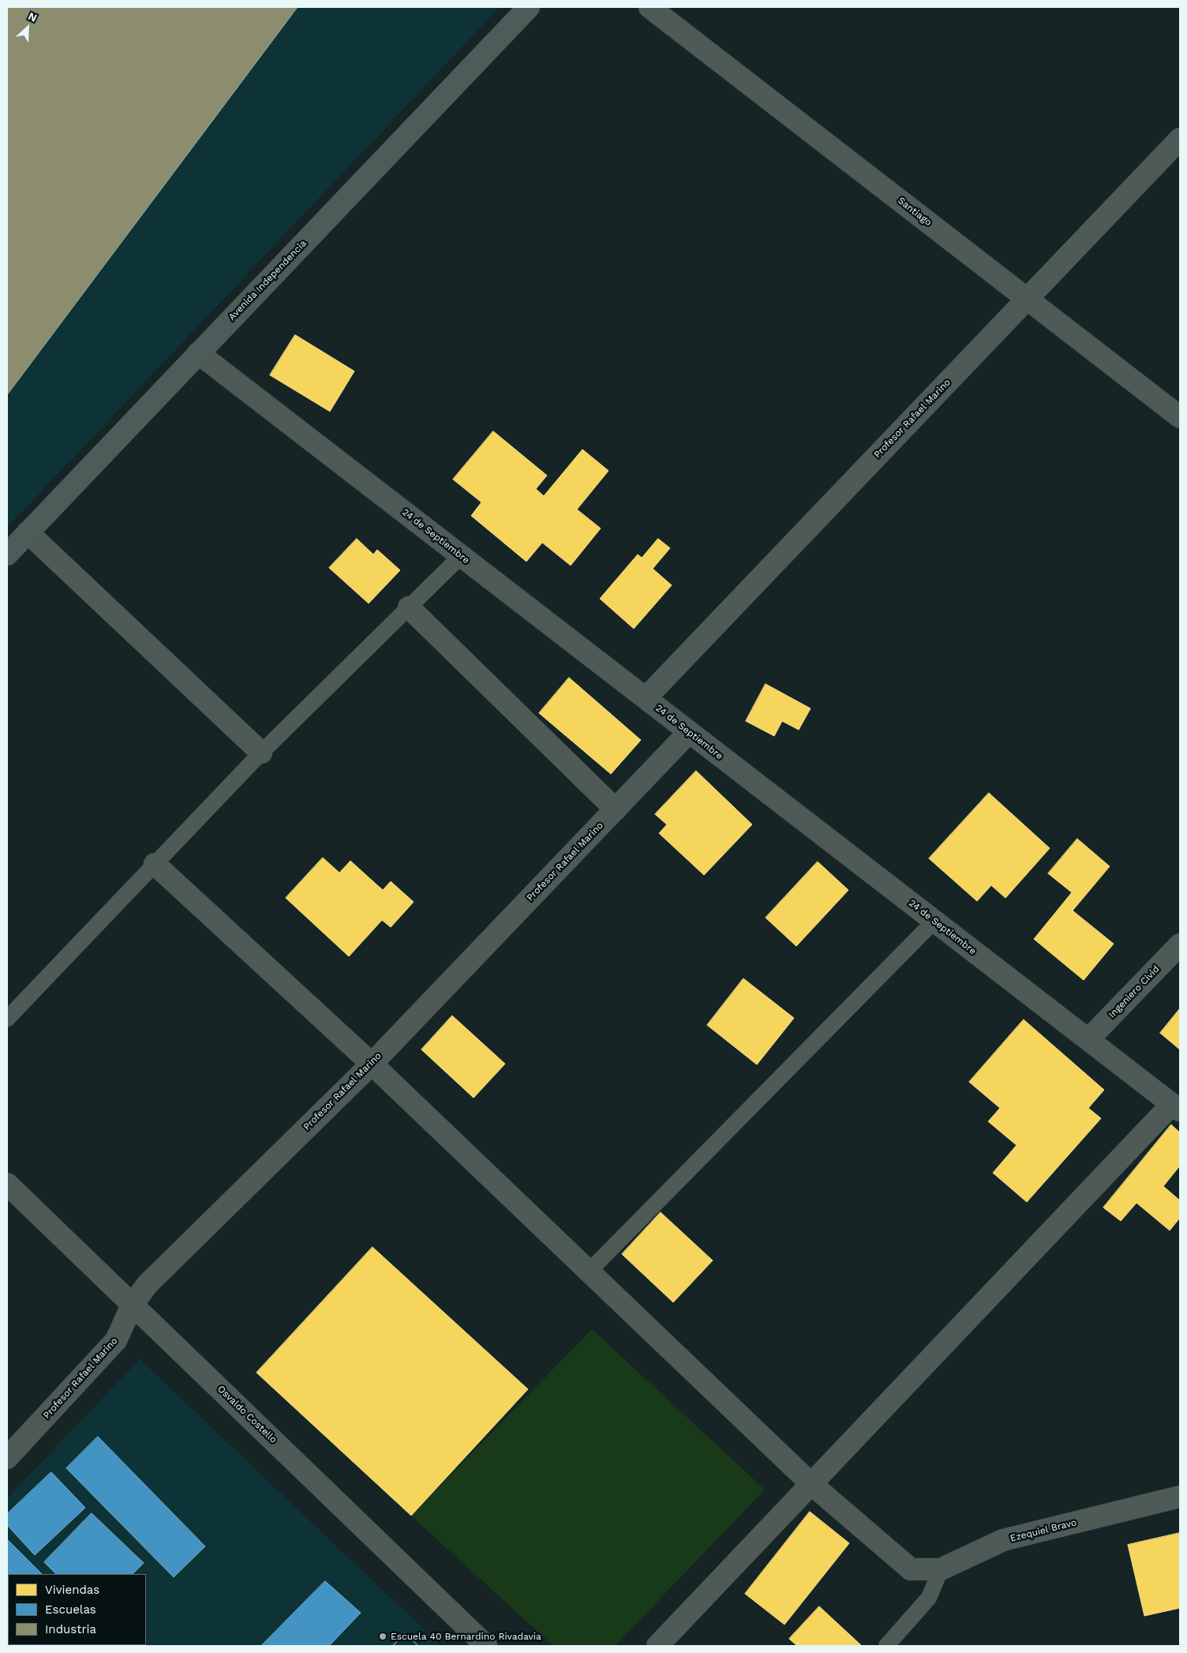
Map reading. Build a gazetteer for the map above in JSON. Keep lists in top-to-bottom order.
{
  "streets": {
    "street": [
      "Santiago",
      "Avenida Independencia",
      "Profesor Rafael Marino",
      "24 de Septiembre",
      "Ingeniero Civid",
      "Osvaldo Costello",
      "Ezequiel Bravo"
    ]
  },
  "crossings": [
    ["Santiago", "Profesor Rafael Marino"],
    ["Avenida Independencia", "24 de Septiembre"],
    ["Profesor Rafael Marino", "24 de Septiembre"],
    ["Profesor Rafael Marino", "Osvaldo Costello"],
    ["24 de Septiembre", "Ingeniero Civid"]
  ],
  "places": ["Escuela 40 Bernardino Rivadavia"],
  "legend": ["Viviendas", "Escuelas", "Industria"],
  "north": "top right"
}
